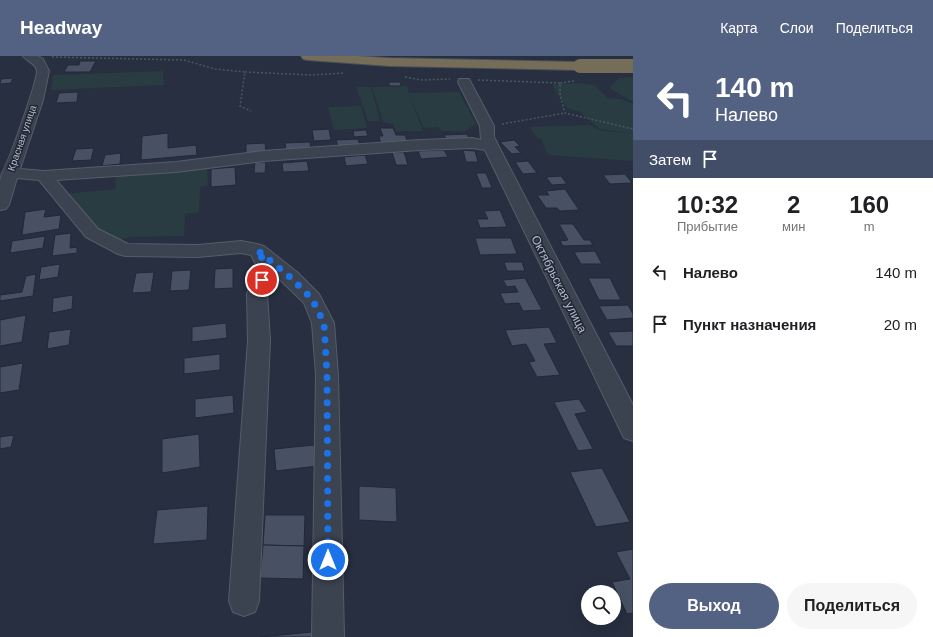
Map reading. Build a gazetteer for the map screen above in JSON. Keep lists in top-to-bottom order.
{
  "streets": {
    "street": ["Красная улица", "Октябрьская улица"]
  },
  "page": {
    "header": "Headway",
    "nav": ["Карта", "Слои", "Поделиться"],
    "turn": ["140 m", "Налево"],
    "then": "Затем",
    "eta": [
      "10:32",
      "Прибытие",
      "2",
      "мин",
      "160",
      "m"
    ],
    "list": [
      {
        "name": "Налево",
        "value": "140 m"
      },
      {
        "name": "Пункт назначения",
        "value": "20 m"
      }
    ],
    "buttons": ["Выход", "Поделиться"]
  }
}
